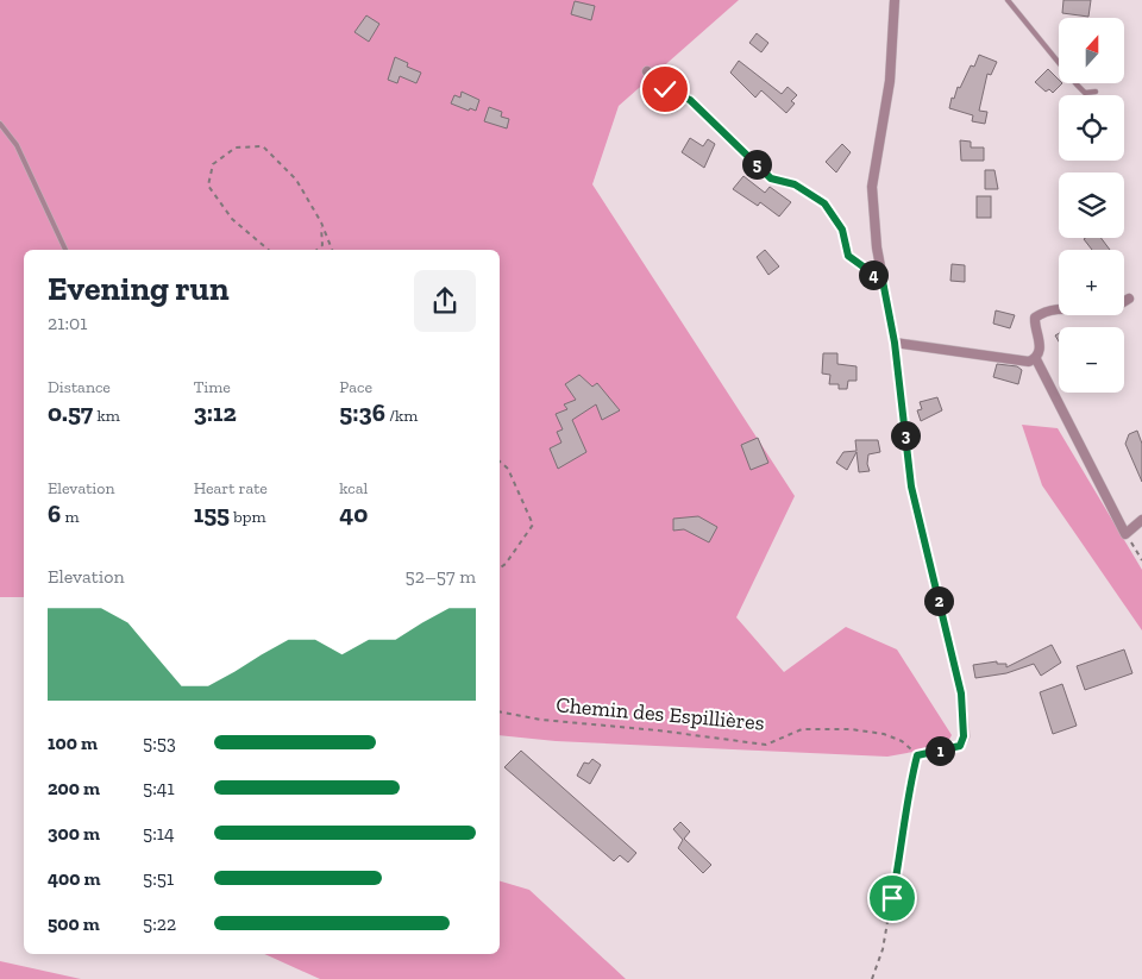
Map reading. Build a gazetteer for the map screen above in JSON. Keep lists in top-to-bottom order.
{
  "streets": {
    "path": ["Chemin des Espillières"]
  },
  "north": "top",
  "page": {
    "map_buttons": ["+", "−"],
    "pins": [
      "5",
      "4",
      "3",
      "2",
      "1"
    ],
    "heading": ["Evening run", "21:01"],
    "stats": [
      ["Distance", "0.57 km"],
      ["Time", "3:12"],
      ["Pace", "5:36 /km"],
      ["Elevation", "6 m"],
      ["Heart rate", "155 bpm"],
      ["kcal", "40"]
    ],
    "chart": ["Elevation", "52–57 m"],
    "list": [
      {
        "name": "100 m",
        "note": "5:53"
      },
      {
        "name": "200 m",
        "note": "5:41"
      },
      {
        "name": "300 m",
        "note": "5:14"
      },
      {
        "name": "400 m",
        "note": "5:51"
      },
      {
        "name": "500 m",
        "note": "5:22"
      }
    ]
  }
}
